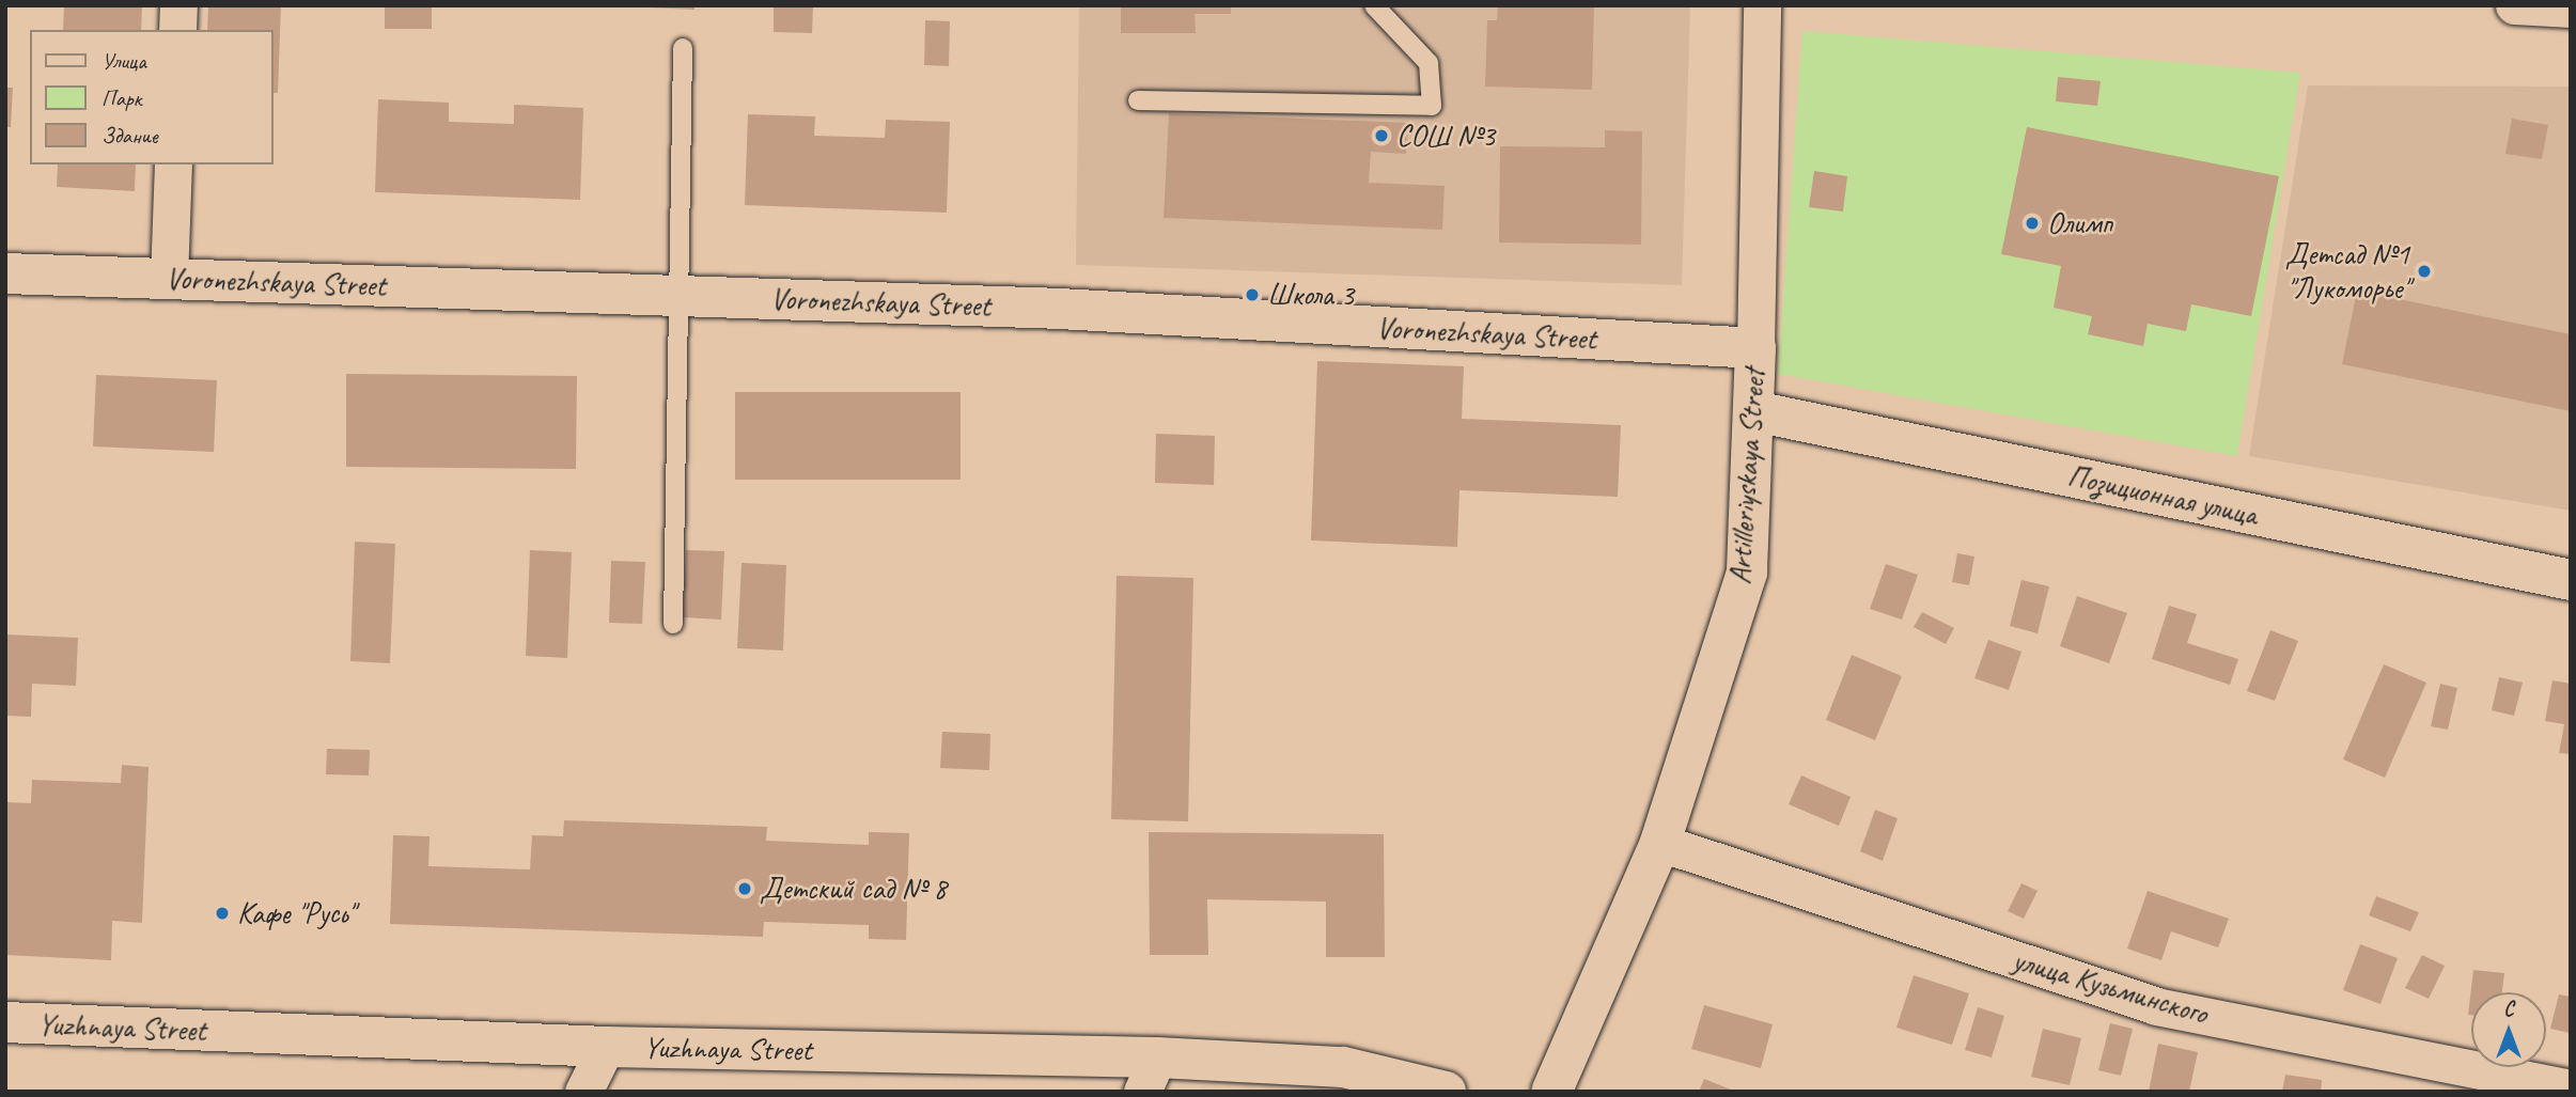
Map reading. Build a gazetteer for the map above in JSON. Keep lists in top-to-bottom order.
{
  "streets": {
    "street": [
      "Voronezhskaya Street",
      "Artilleriyskaya Street",
      "Позиционная улица",
      "улица Кузьминского",
      "Yuzhnaya Street"
    ]
  },
  "crossings": [
    ["Voronezhskaya Street", "Artilleriyskaya Street"],
    ["Artilleriyskaya Street", "Позиционная улица"],
    ["Artilleriyskaya Street", "улица Кузьминского"]
  ],
  "places": [
    "СОШ №3",
    "Олимп",
    "Детсад №1 \"Лукоморье\"",
    "Школа 3",
    "Детский сад № 8",
    "Кафе \"Русь\""
  ],
  "legend": ["Улица", "Парк", "Здание"],
  "north": "top"
}
